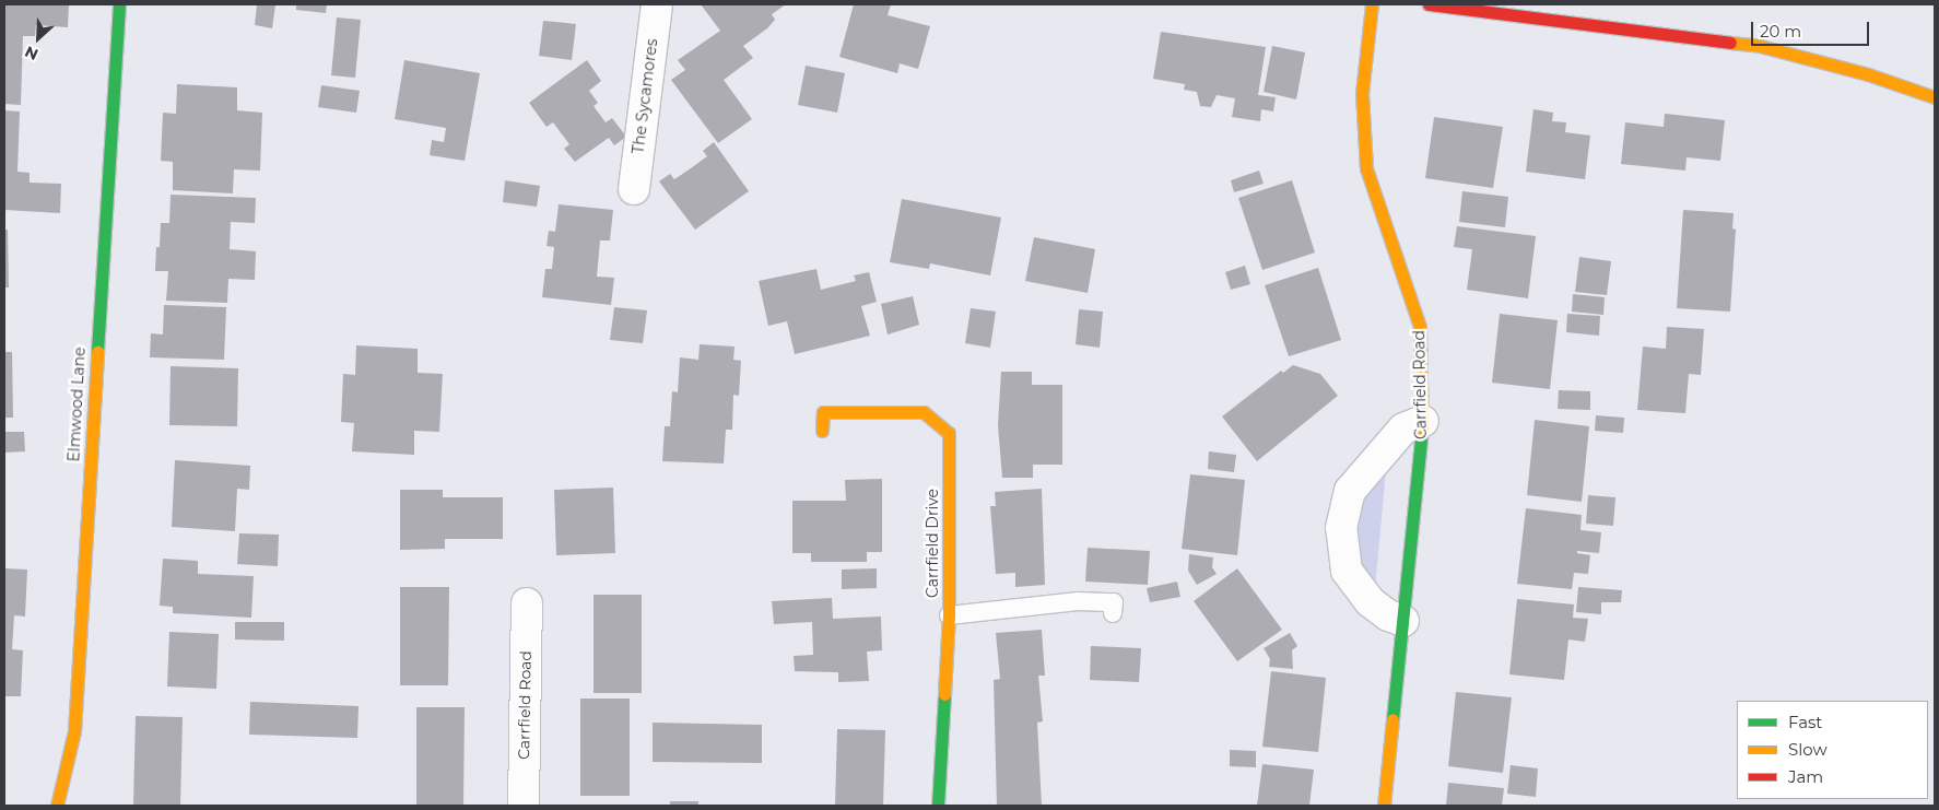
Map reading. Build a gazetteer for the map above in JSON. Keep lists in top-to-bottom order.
{
  "streets": {
    "street": [
      "The Sycamores",
      "Carrfield Road",
      "Elmwood Lane",
      "Carrfield Drive"
    ]
  },
  "legend": ["Fast", "Slow", "Jam"],
  "scale_bar": "20 m",
  "north": "bottom left"
}
